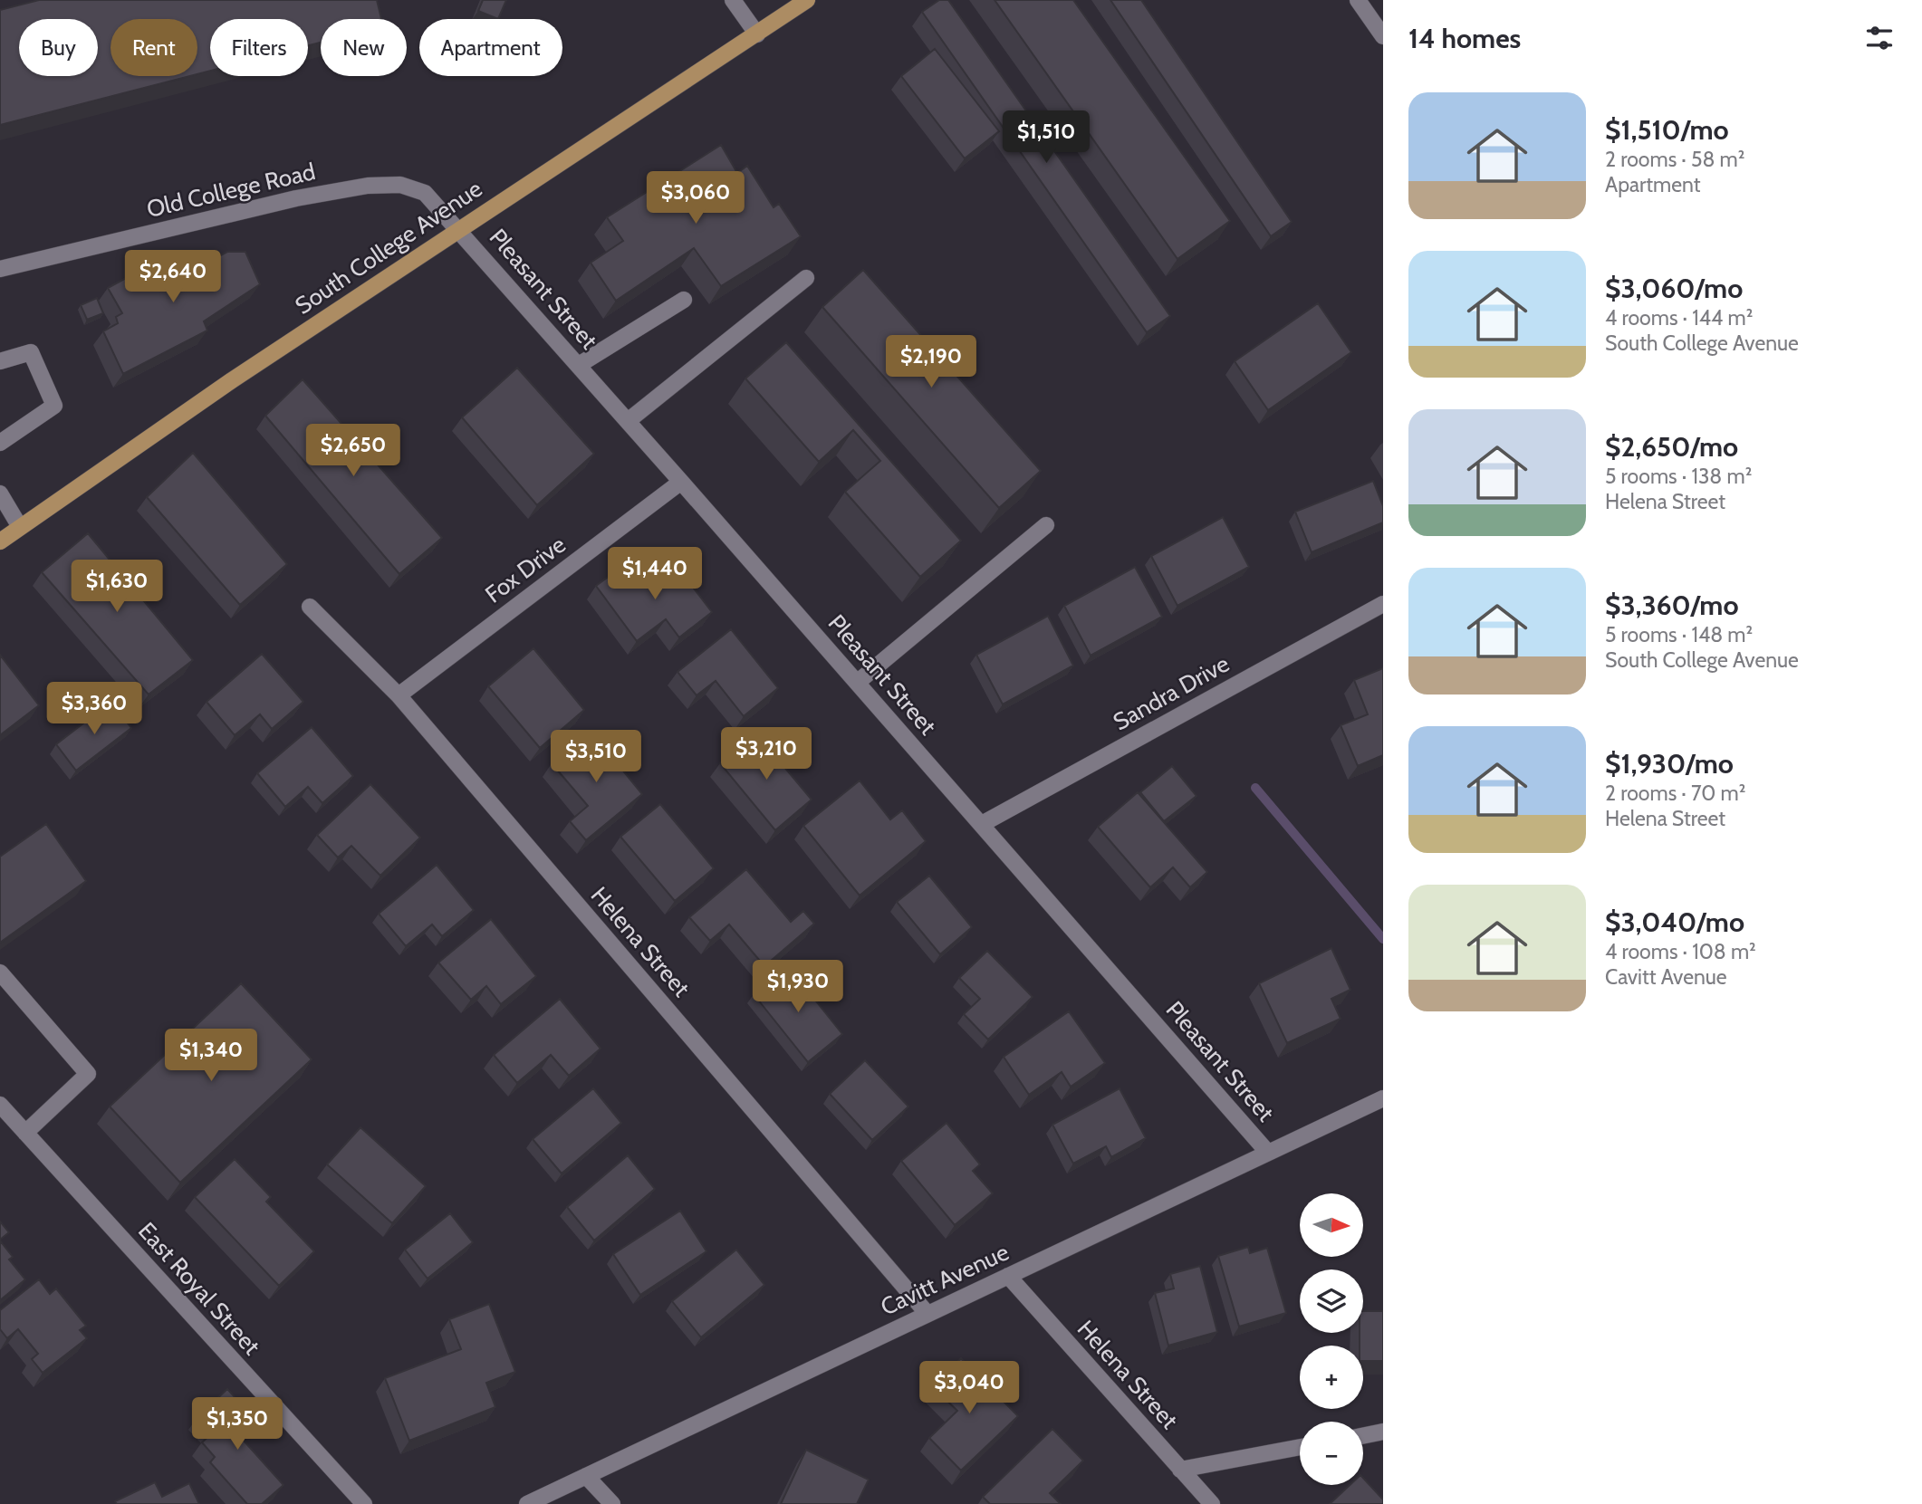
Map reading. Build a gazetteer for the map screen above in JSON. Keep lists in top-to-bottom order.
{
  "streets": {
    "main road": ["South College Avenue"],
    "street": [
      "Old College Road",
      "Pleasant Street",
      "Fox Drive",
      "Sandra Drive",
      "Helena Street",
      "Cavitt Avenue",
      "East Royal Street"
    ]
  },
  "crossings": [
    ["Old College Road", "South College Avenue"],
    ["Old College Road", "Pleasant Street"],
    ["South College Avenue", "Pleasant Street"],
    ["Pleasant Street", "Fox Drive"],
    ["Pleasant Street", "Sandra Drive"],
    ["Pleasant Street", "Cavitt Avenue"],
    ["Fox Drive", "Helena Street"],
    ["Helena Street", "Cavitt Avenue"]
  ],
  "north": "right",
  "page": {
    "heading": "14 homes",
    "chip": [
      "Buy",
      "Rent",
      "Filters",
      "New",
      "Apartment"
    ],
    "list": [
      {
        "name": "$1,510/mo",
        "note": "2 rooms · 58 m² · Apartment"
      },
      {
        "name": "$3,060/mo",
        "note": "4 rooms · 144 m² · South College Avenue"
      },
      {
        "name": "$2,650/mo",
        "note": "5 rooms · 138 m² · Helena Street"
      },
      {
        "name": "$3,360/mo",
        "note": "5 rooms · 148 m² · South College Avenue"
      },
      {
        "name": "$1,930/mo",
        "note": "2 rooms · 70 m² · Helena Street"
      },
      {
        "name": "$3,040/mo",
        "note": "4 rooms · 108 m² · Cavitt Avenue"
      }
    ],
    "price": [
      "$1,510",
      "$3,060",
      "$2,640",
      "$2,190",
      "$2,650",
      "$1,440",
      "$1,630",
      "$3,360",
      "$3,210",
      "$3,510",
      "$1,930",
      "$1,340",
      "$3,040",
      "$1,350"
    ],
    "map_buttons": ["+", "−"]
  }
}
